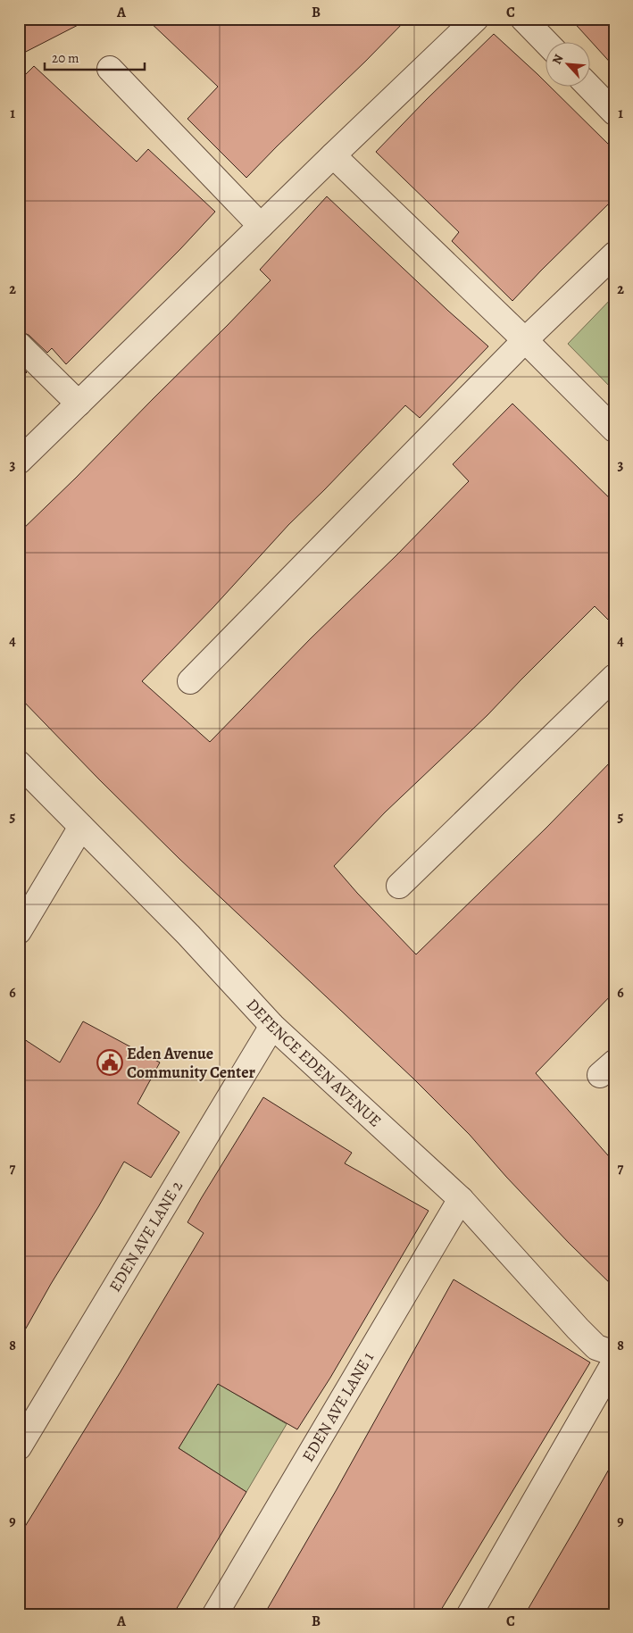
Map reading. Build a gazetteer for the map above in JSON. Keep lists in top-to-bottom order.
{
  "streets": {
    "street": ["DEFENCE EDEN AVENUE", "EDEN AVE LANE 2", "EDEN AVE LANE 1"]
  },
  "crossings": [
    ["DEFENCE EDEN AVENUE", "EDEN AVE LANE 2"],
    ["DEFENCE EDEN AVENUE", "EDEN AVE LANE 1"]
  ],
  "places": {
    "public building": ["Eden Avenue Community Center"]
  },
  "scale_bar": "20 m",
  "north": "top left",
  "grid": {
    "columns": ["A", "B", "C"],
    "rows": [
      "1",
      "2",
      "3",
      "4",
      "5",
      "6",
      "7",
      "8",
      "9"
    ]
  }
}
